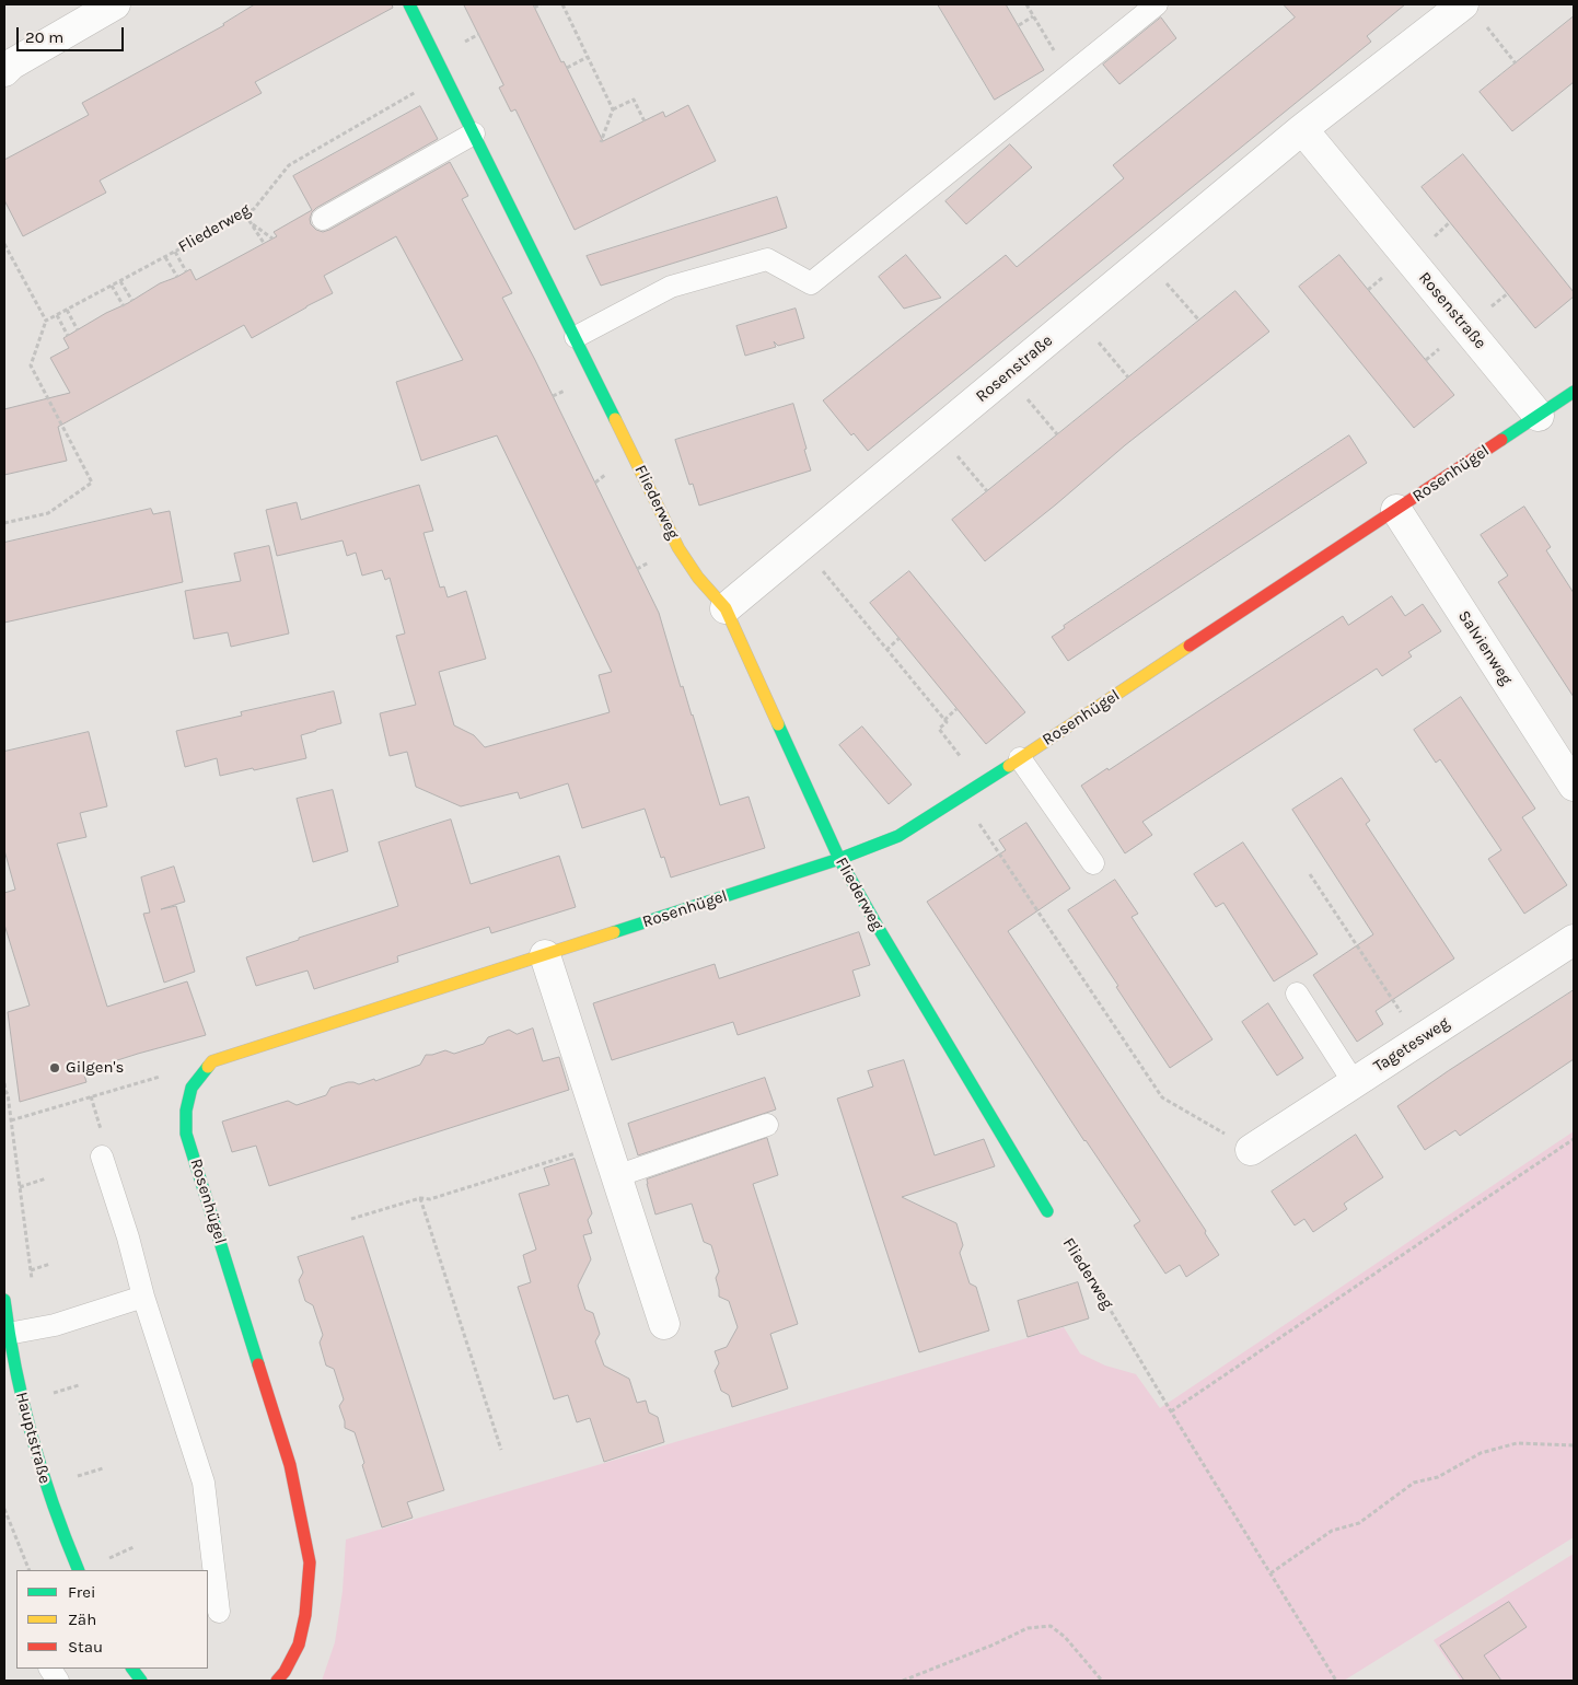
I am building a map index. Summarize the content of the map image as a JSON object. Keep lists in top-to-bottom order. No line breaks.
{"streets":{"street":["Fliederweg","Rosenstraße","Rosenhügel","Salvienweg","Tagetesweg","Hauptstraße"]},"crossings":[["Fliederweg","Rosenstraße"],["Fliederweg","Rosenhügel"],["Rosenstraße","Rosenhügel"],["Rosenhügel","Salvienweg"]],"places":["Gilgen's"],"legend":["Frei","Zäh","Stau"],"scale_bar":"20 m"}
